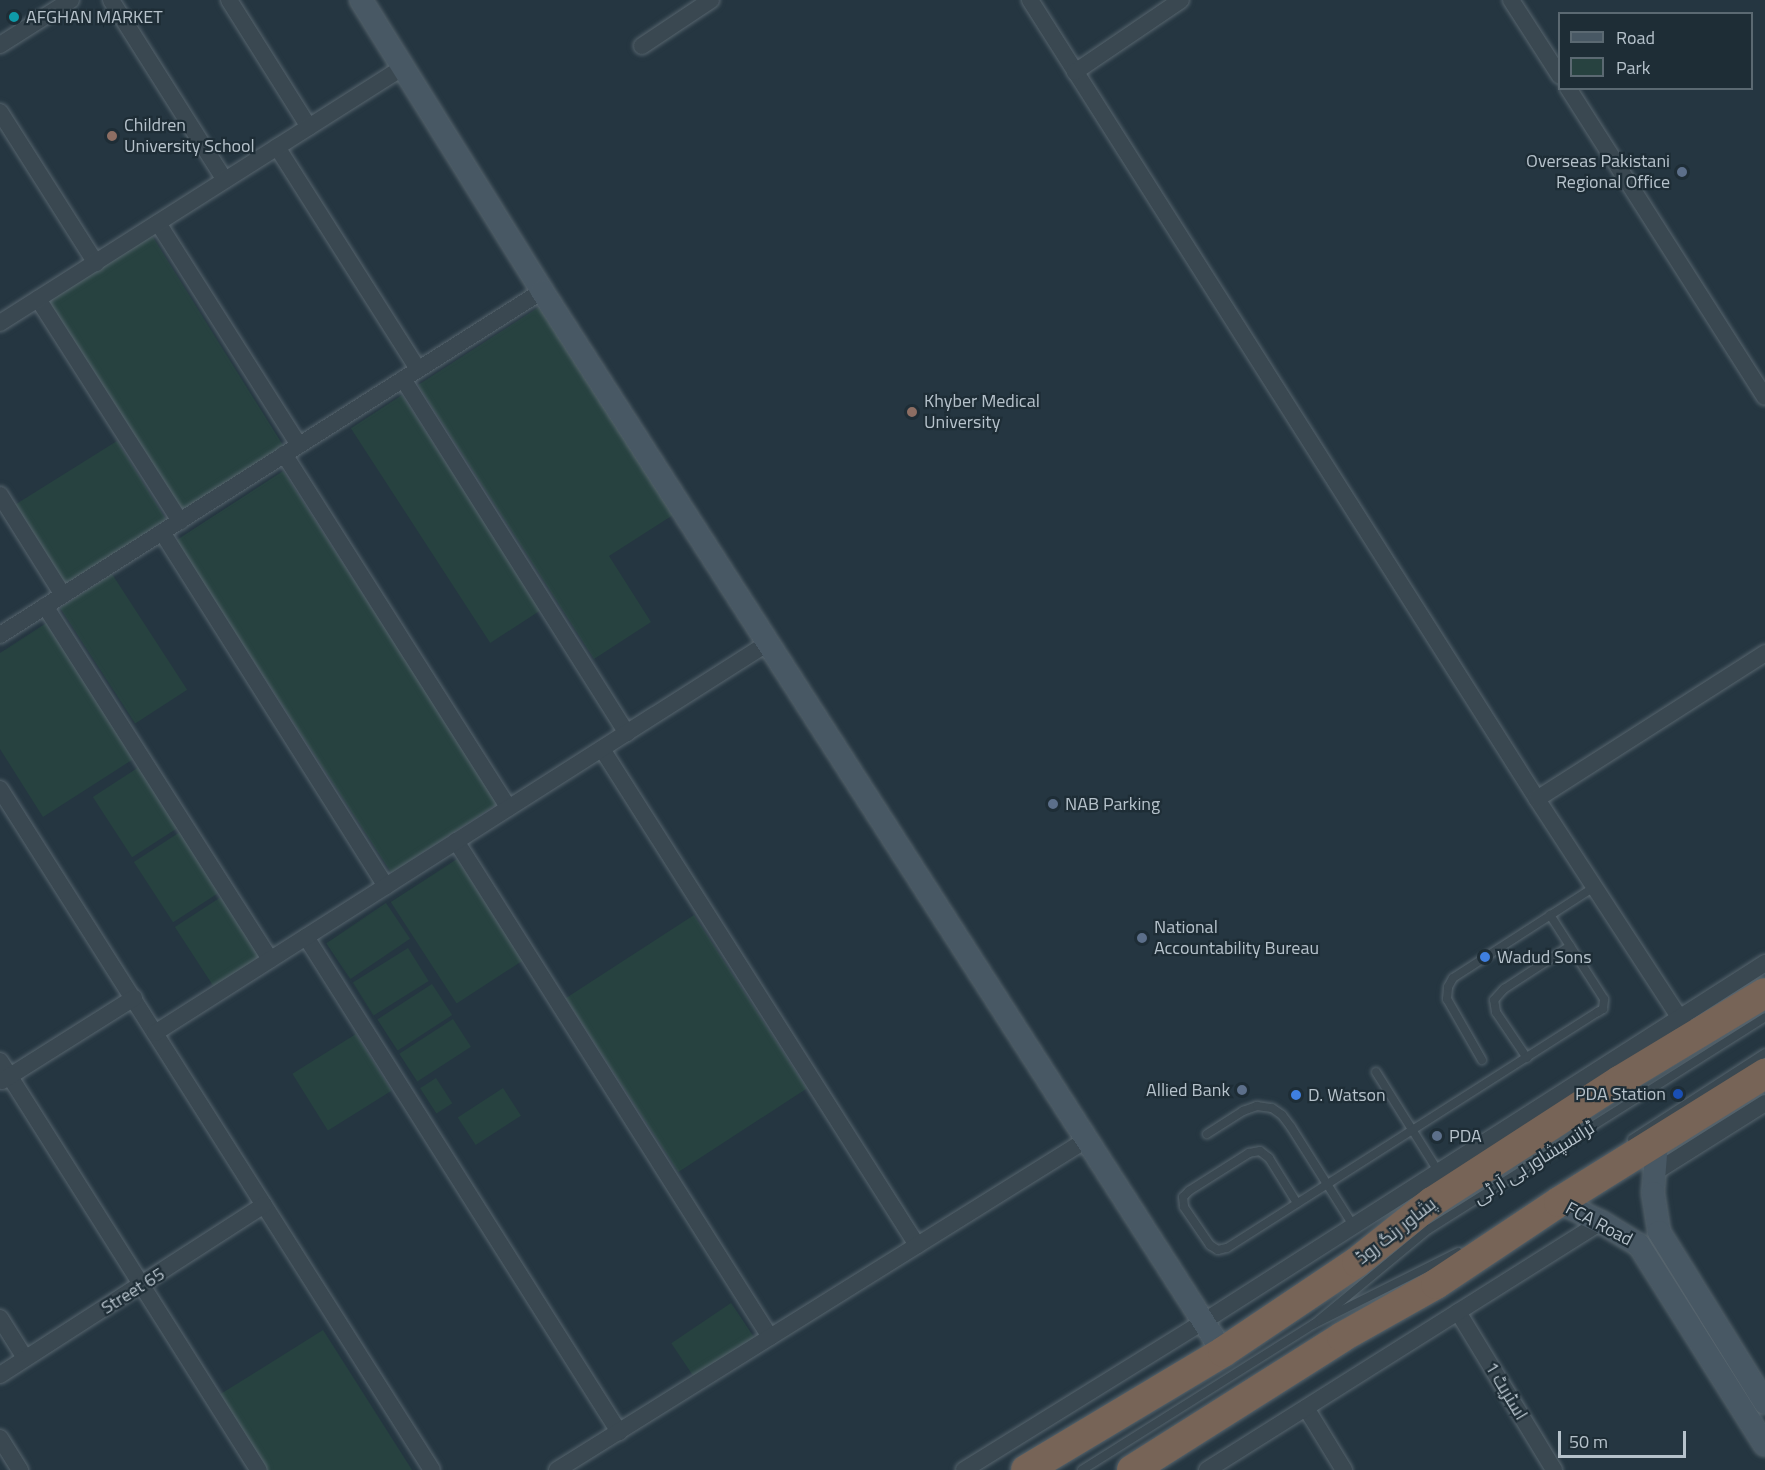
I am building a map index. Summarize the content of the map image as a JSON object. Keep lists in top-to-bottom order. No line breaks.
{"streets":{"highway":["پشاور رنگ روڈ"],"street":["FCA Road","Street 65","اسٹریٹ 1"],"lane":["ٹرانسپشاور بی آر ٹی"]},"places":["AFGHAN MARKET","Children University School","Overseas Pakistani Regional Office","Khyber Medical University","NAB Parking","National Accountability Bureau","Wadud Sons","Allied Bank","PDA Station","D. Watson","PDA"],"legend":["Road","Park"],"scale_bar":"50 m"}
